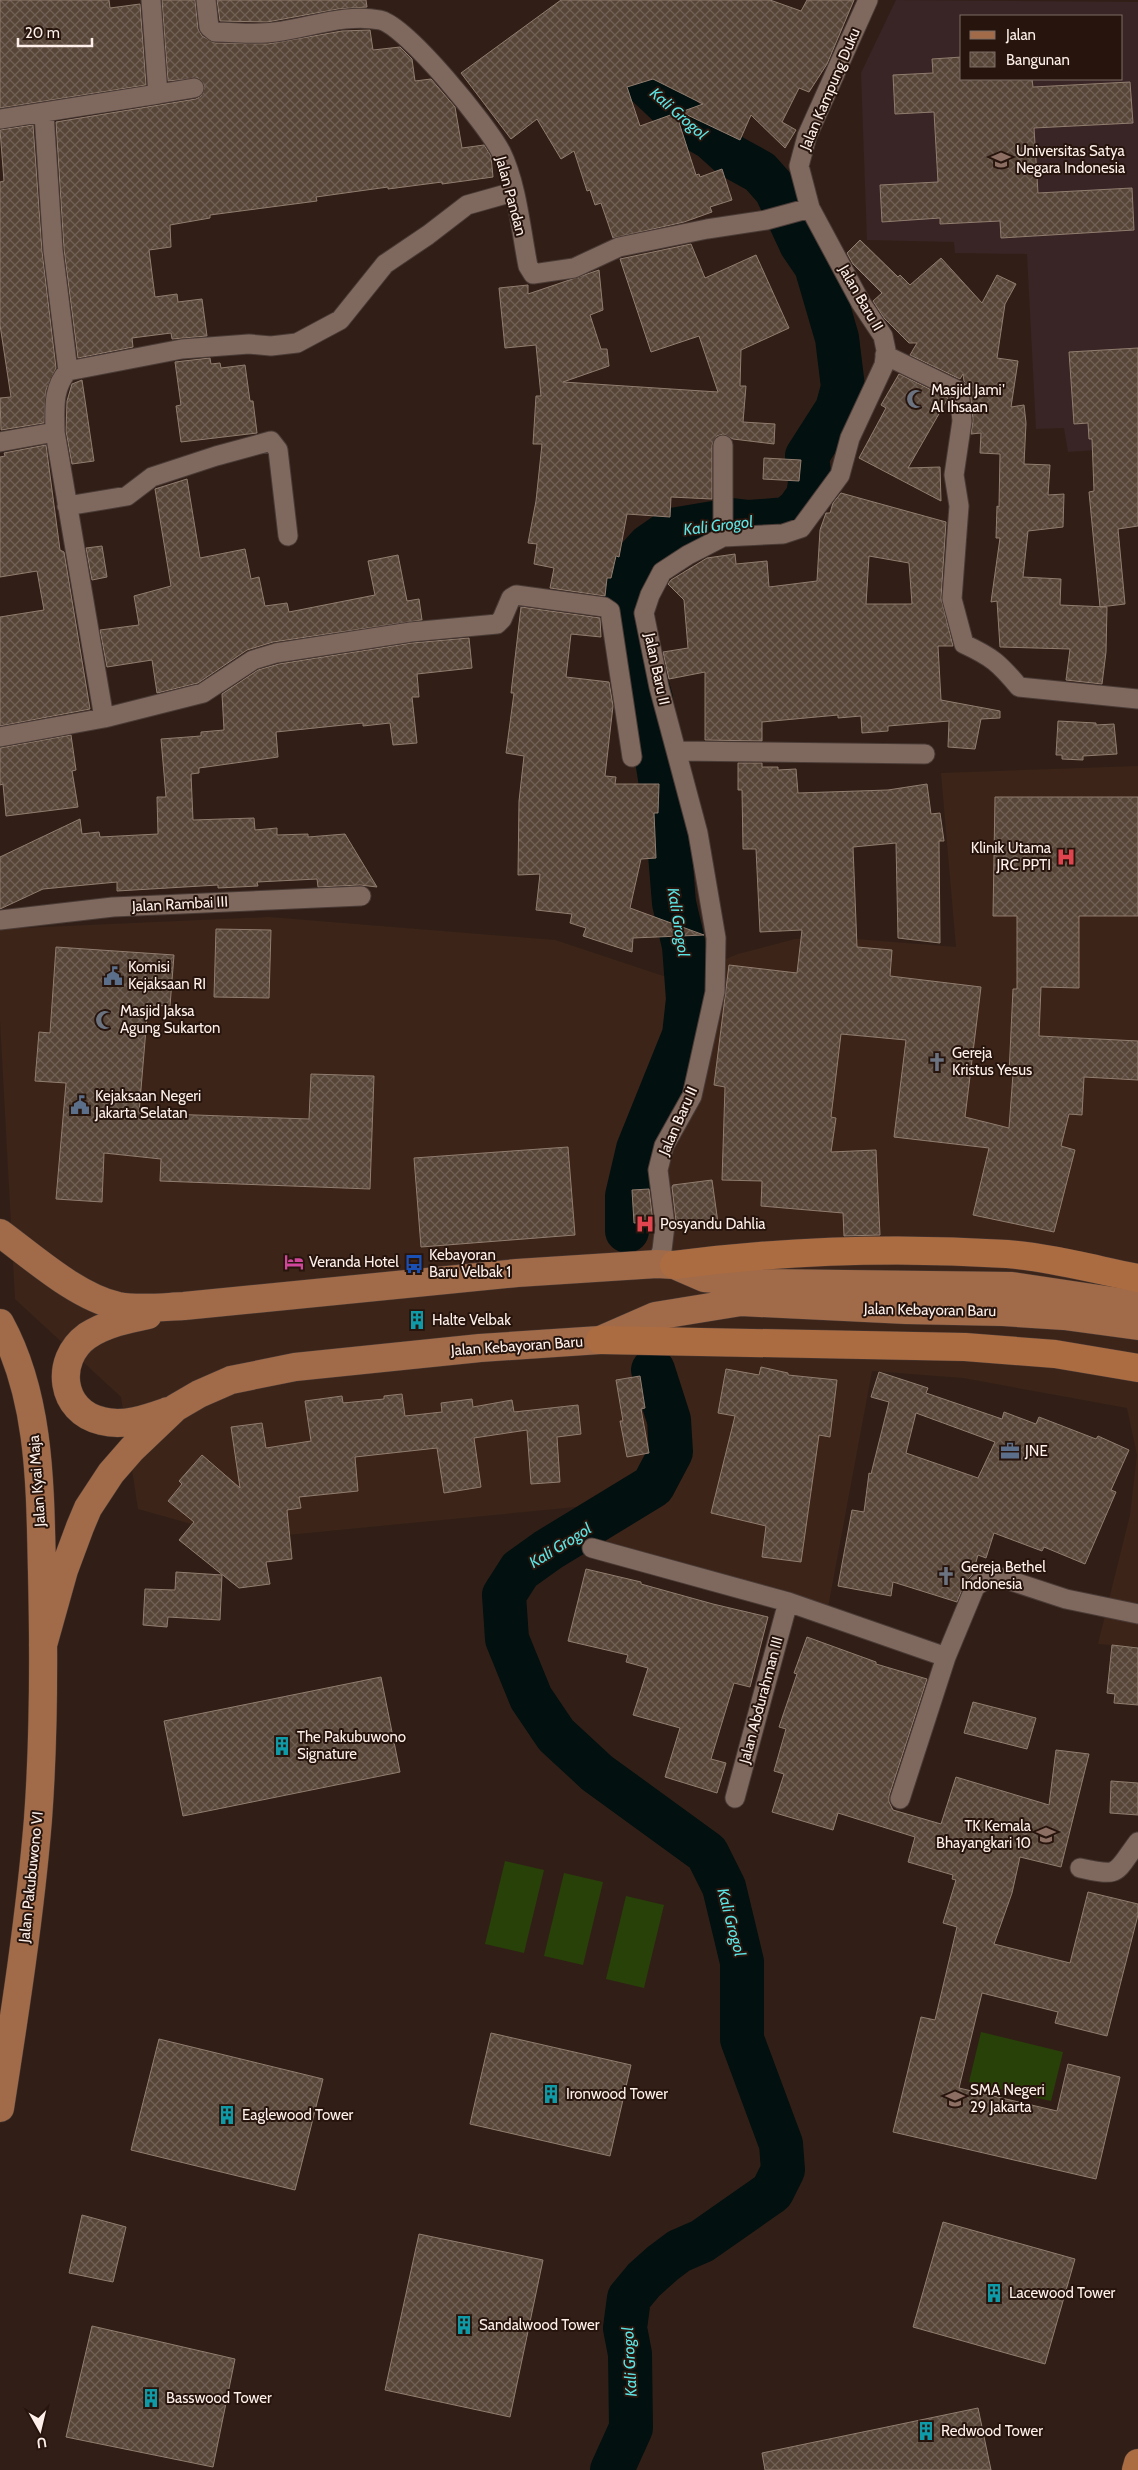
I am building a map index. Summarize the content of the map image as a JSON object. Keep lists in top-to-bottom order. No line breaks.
{"streets":{"main road":["Jalan Kebayoran Baru","Jalan Kyai Maja","Jalan Pakubuwono VI"],"street":["Jalan Kampung Duku","Jalan Pandan","Jalan Baru II","Jalan Rambai III","Jalan Abdurahman III"]},"crossings":[["Jalan Kampung Duku","Jalan Pandan"],["Jalan Kampung Duku","Jalan Baru II"],["Jalan Pandan","Jalan Baru II"],["Jalan Baru II","Jalan Kebayoran Baru"],["Jalan Kebayoran Baru","Jalan Kyai Maja"],["Jalan Kebayoran Baru","Jalan Pakubuwono VI"],["Jalan Kyai Maja","Jalan Pakubuwono VI"]],"water":["Kali Grogol"],"places":{"school or university":["Universitas Satya Negara Indonesia","TK Kemala Bhayangkari 10","SMA Negeri 29 Jakarta"],"mosque":["Masjid Jami' Al Ihsaan","Masjid Jaksa Agung Sukarton"],"hospital":["Klinik Utama JRC PPTI","Posyandu Dahlia"],"public building":["Komisi Kejaksaan RI","Kejaksaan Negeri Jakarta Selatan"],"church":["Gereja Kristus Yesus","Gereja Bethel Indonesia"],"hotel":["Veranda Hotel"],"bus stop":["Kebayoran Baru Velbak 1"],"building":["Halte Velbak","The Pakubuwono Signature","Ironwood Tower","Eaglewood Tower","Lacewood Tower","Sandalwood Tower","Basswood Tower","Redwood Tower"],"office":["JNE"]},"legend":["Jalan","Bangunan"],"scale_bar":"20 m","north":"bottom"}
